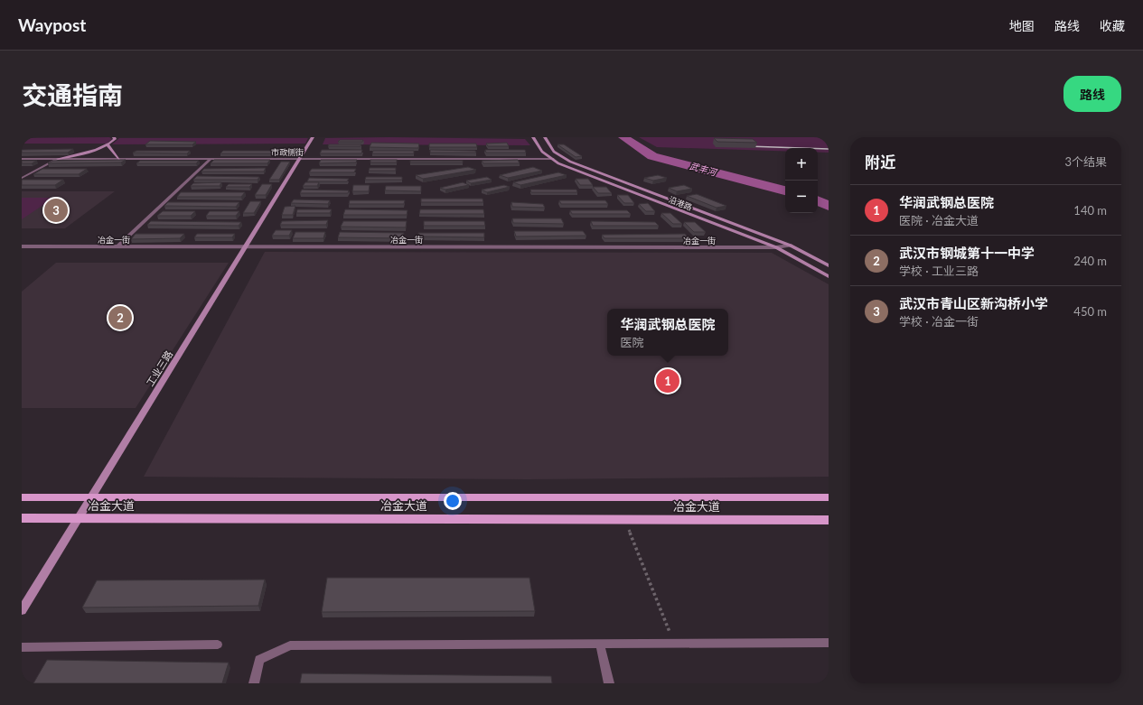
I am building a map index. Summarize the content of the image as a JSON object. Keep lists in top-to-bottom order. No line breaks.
{"streets":{"main road":["沿港路","工业三路","冶金大道"],"street":["市政侧街","冶金一街"]},"crossings":[["市政侧街","沿港路"],["市政侧街","工业三路"],["沿港路","冶金一街"],["冶金一街","工业三路"],["工业三路","冶金大道"]],"water":["武丰河"],"page":{"header":"Waypost","nav":["地图","路线","收藏"],"title":"交通指南","buttons":"路线","heading":["附近","3个结果"],"map_buttons":["+","−"],"list":[{"mark":"1","name":"华润武钢总医院","note":"医院 · 冶金大道","value":"140 m"},{"mark":"2","name":"武汉市钢城第十一中学","note":"学校 · 工业三路","value":"240 m"},{"mark":"3","name":"武汉市青山区新沟桥小学","note":"学校 · 冶金一街","value":"450 m"}],"pins":["3","2","1"],"popup":["华润武钢总医院","医院"]}}
